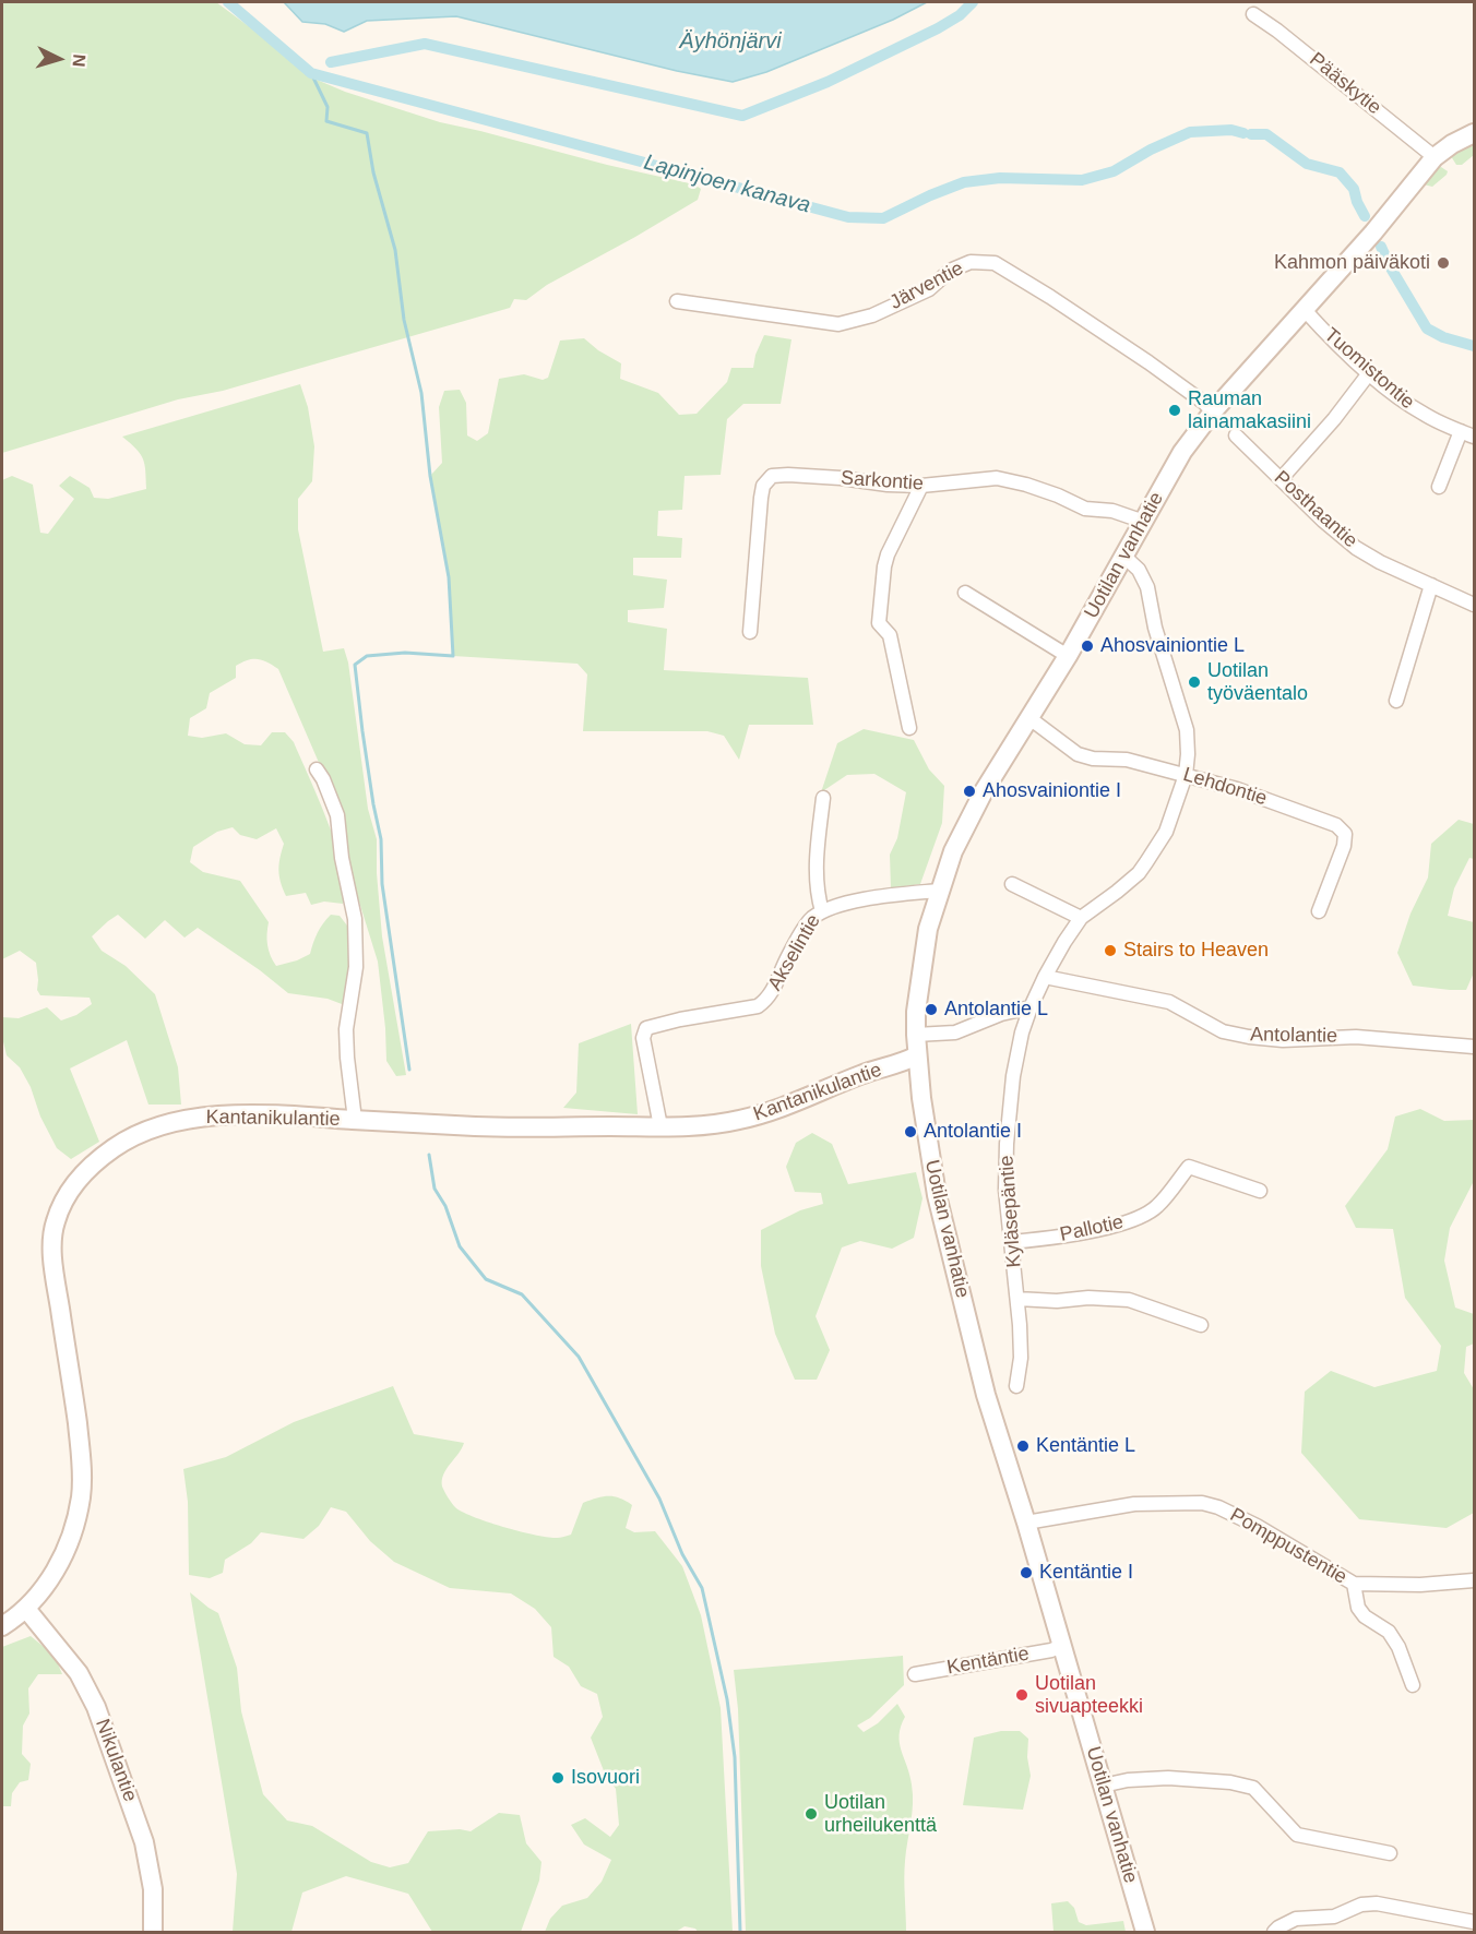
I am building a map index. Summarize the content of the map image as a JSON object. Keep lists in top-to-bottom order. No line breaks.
{"streets":{"main road":["Uotilan vanhatie","Kantanikulantie","Nikulantie"],"street":["Pääskytie","Järventie","Tuomistontie","Sarkontie","Posthaantie","Lehdontie","Akselintie","Antolantie","Kyläsepäntie","Pallotie","Pomppustentie","Kentäntie"]},"crossings":[["Pääskytie","Uotilan vanhatie"],["Järventie","Uotilan vanhatie"],["Tuomistontie","Uotilan vanhatie"],["Sarkontie","Uotilan vanhatie"],["Uotilan vanhatie","Lehdontie"],["Uotilan vanhatie","Kantanikulantie"],["Uotilan vanhatie","Kyläsepäntie"],["Uotilan vanhatie","Pomppustentie"],["Uotilan vanhatie","Kentäntie"],["Lehdontie","Kyläsepäntie"],["Akselintie","Kantanikulantie"],["Antolantie","Kyläsepäntie"],["Kantanikulantie","Nikulantie"],["Kyläsepäntie","Pallotie"]],"water":["Äyhönjärvi","Lapinjoen kanava"],"places":["Kahmon päiväkoti","Rauman lainamakasiini","Ahosvainiontie L","Uotilan työväentalo","Ahosvainiontie I","Stairs to Heaven","Antolantie L","Antolantie I","Kentäntie L","Kentäntie I","Uotilan sivuapteekki","Isovuori","Uotilan urheilukenttä"],"north":"right"}
